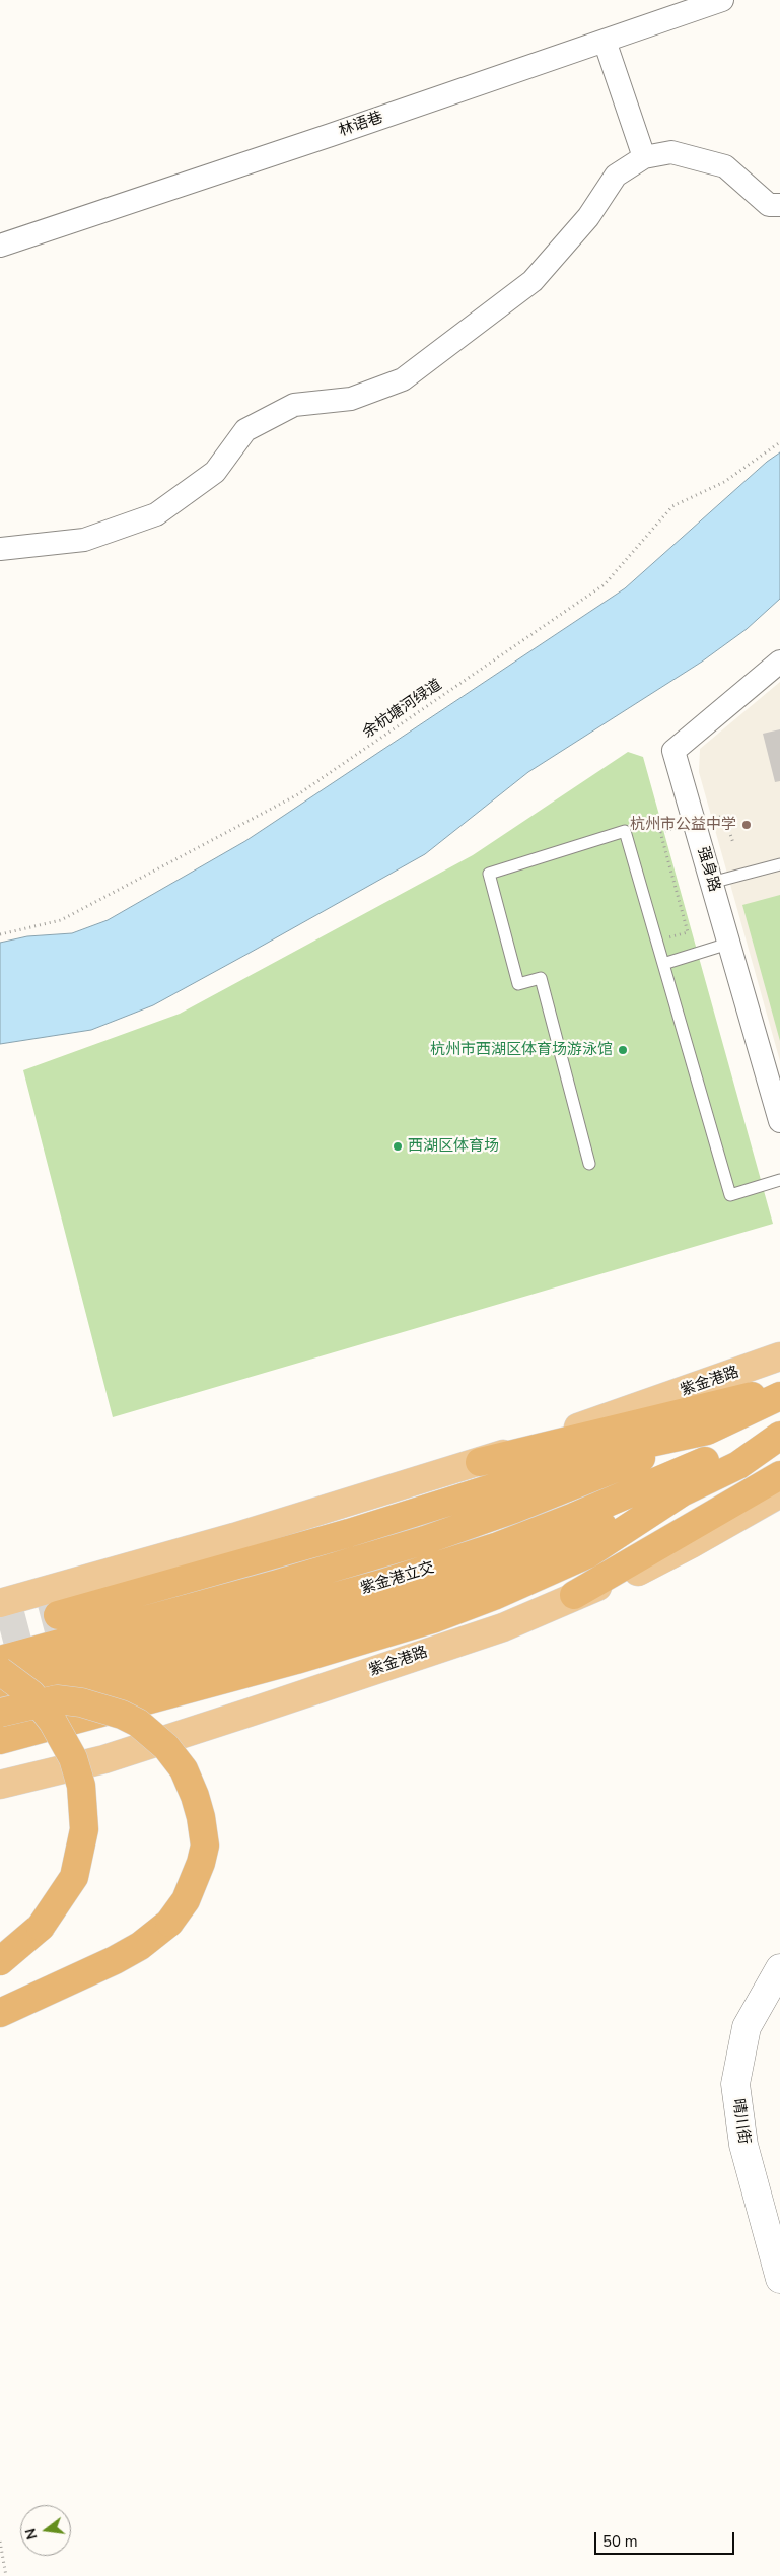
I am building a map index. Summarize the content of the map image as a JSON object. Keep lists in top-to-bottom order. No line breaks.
{"streets":{"highway":["紫金港立交"],"main road":["紫金港路"],"street":["林语巷","强身路","晴川街"],"path":["余杭塘河绿道"]},"places":["杭州市公益中学","杭州市西湖区体育场游泳馆","西湖区体育场"],"scale_bar":"50 m","north":"left"}
